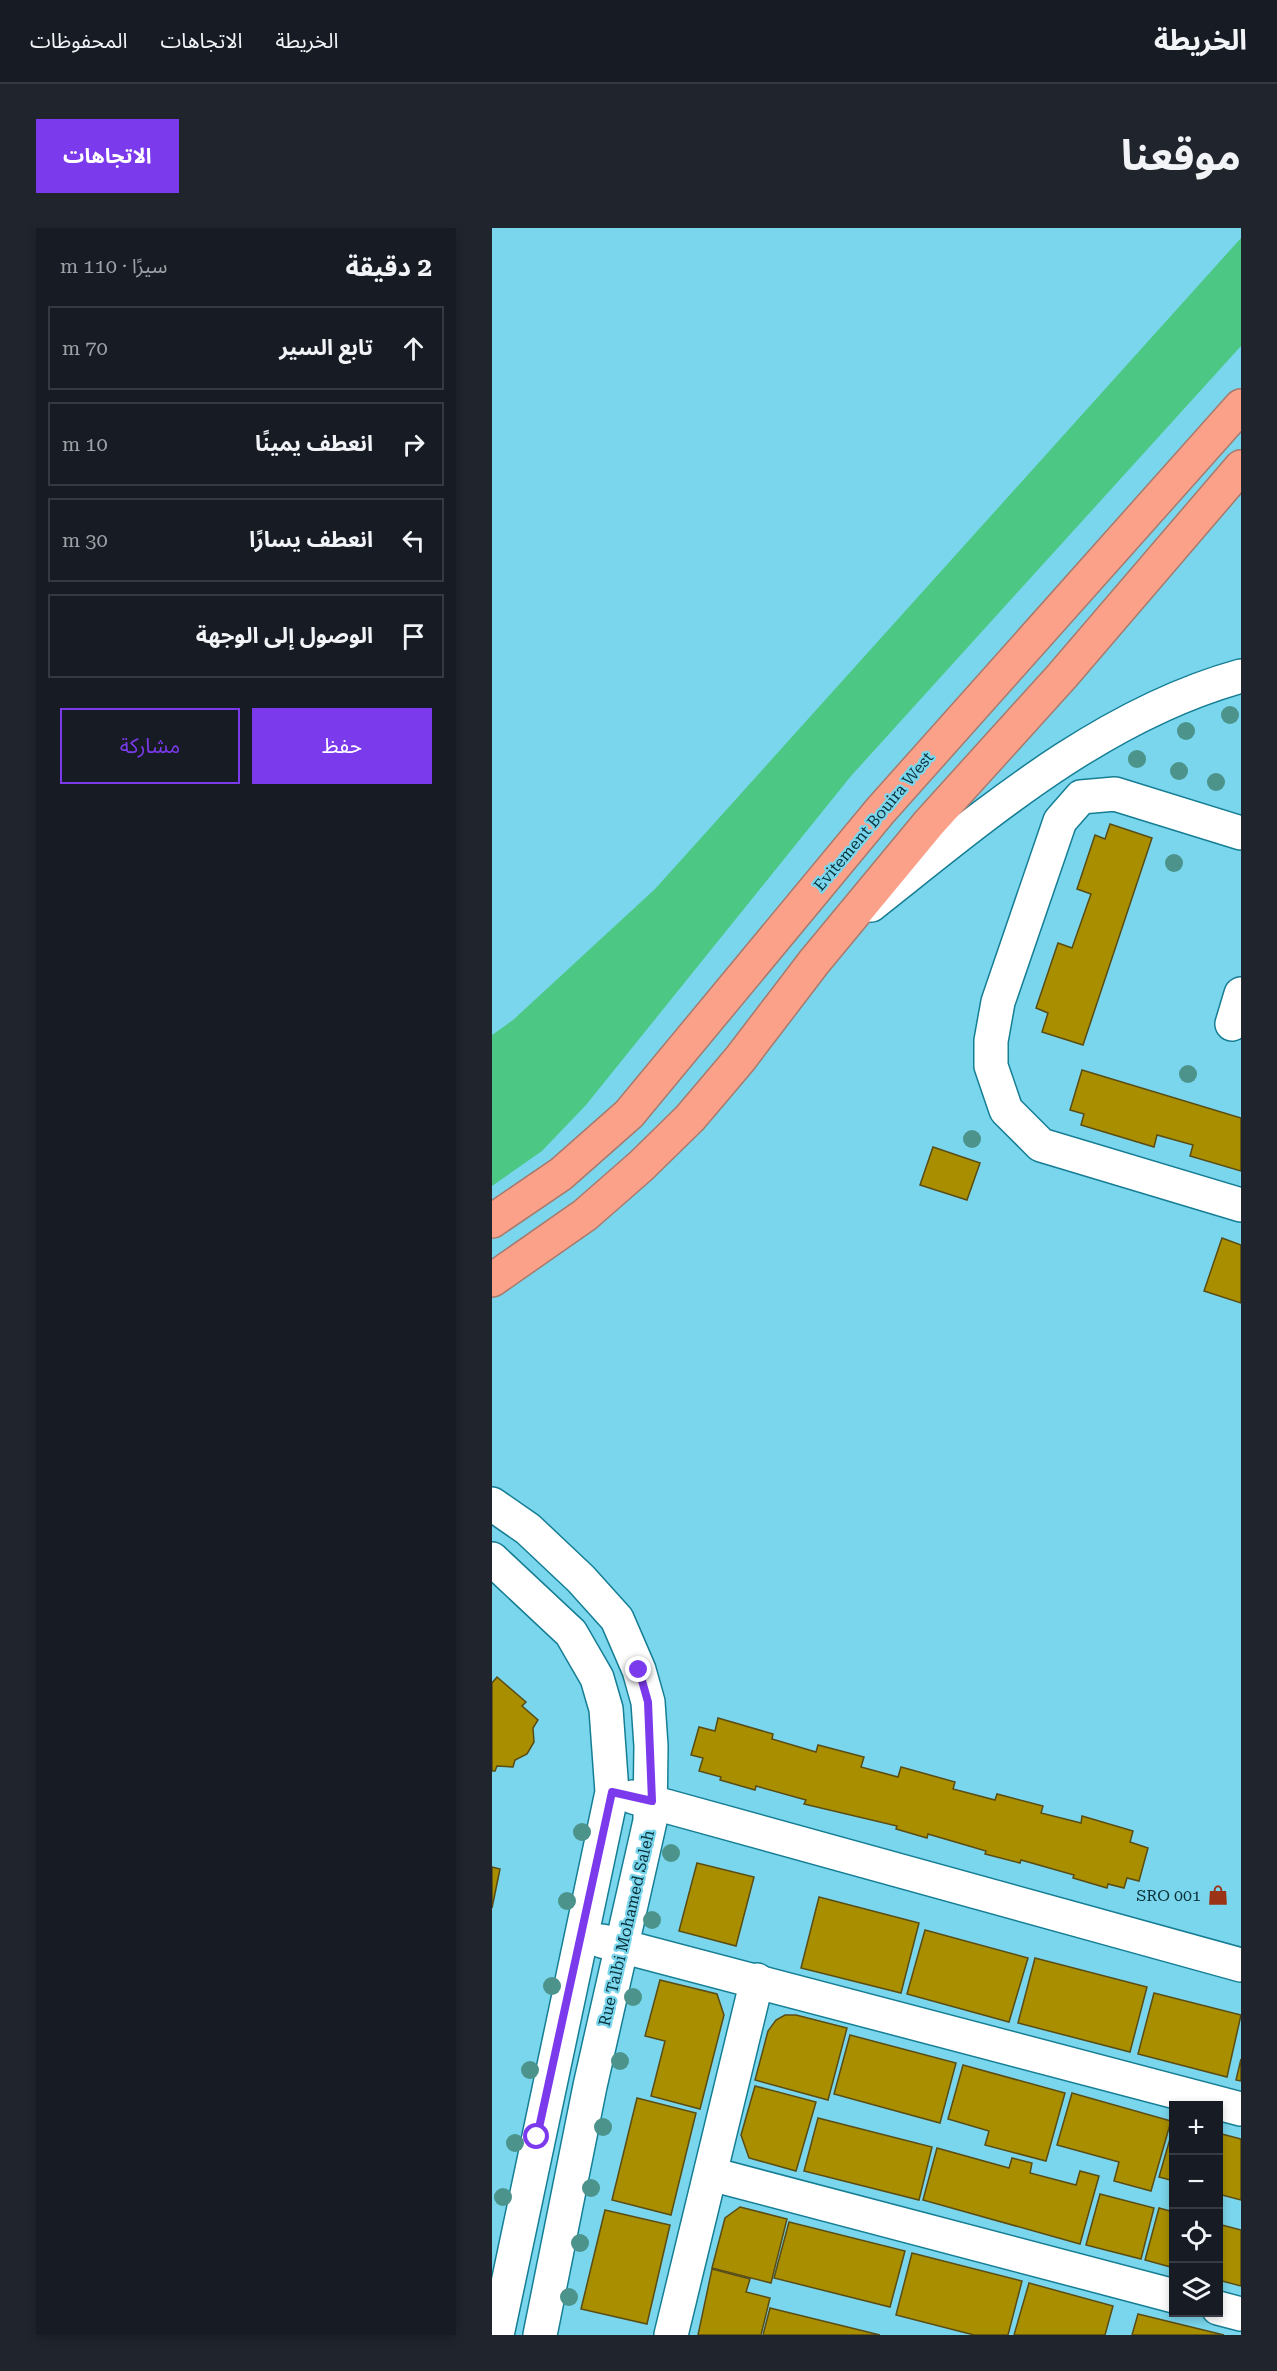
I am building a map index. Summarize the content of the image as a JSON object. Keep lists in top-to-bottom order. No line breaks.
{"streets":{"highway":["Evitement Bouira West"],"street":["Rue Talbi Mohamed Saleh"]},"places":{"shop":["SRO 001"]},"page":{"header":"الخريطة","nav":["الخريطة","الاتجاهات","المحفوظات"],"title":"موقعنا","buttons":["الاتجاهات",["حفظ","مشاركة"]],"heading":["2 دقيقة","سيرًا · 110 m"],"list":[["تابع السير","70 m"],["انعطف يمينًا","10 m"],["انعطف يسارًا","30 m"],"الوصول إلى الوجهة"],"map_buttons":["+","−"]}}
